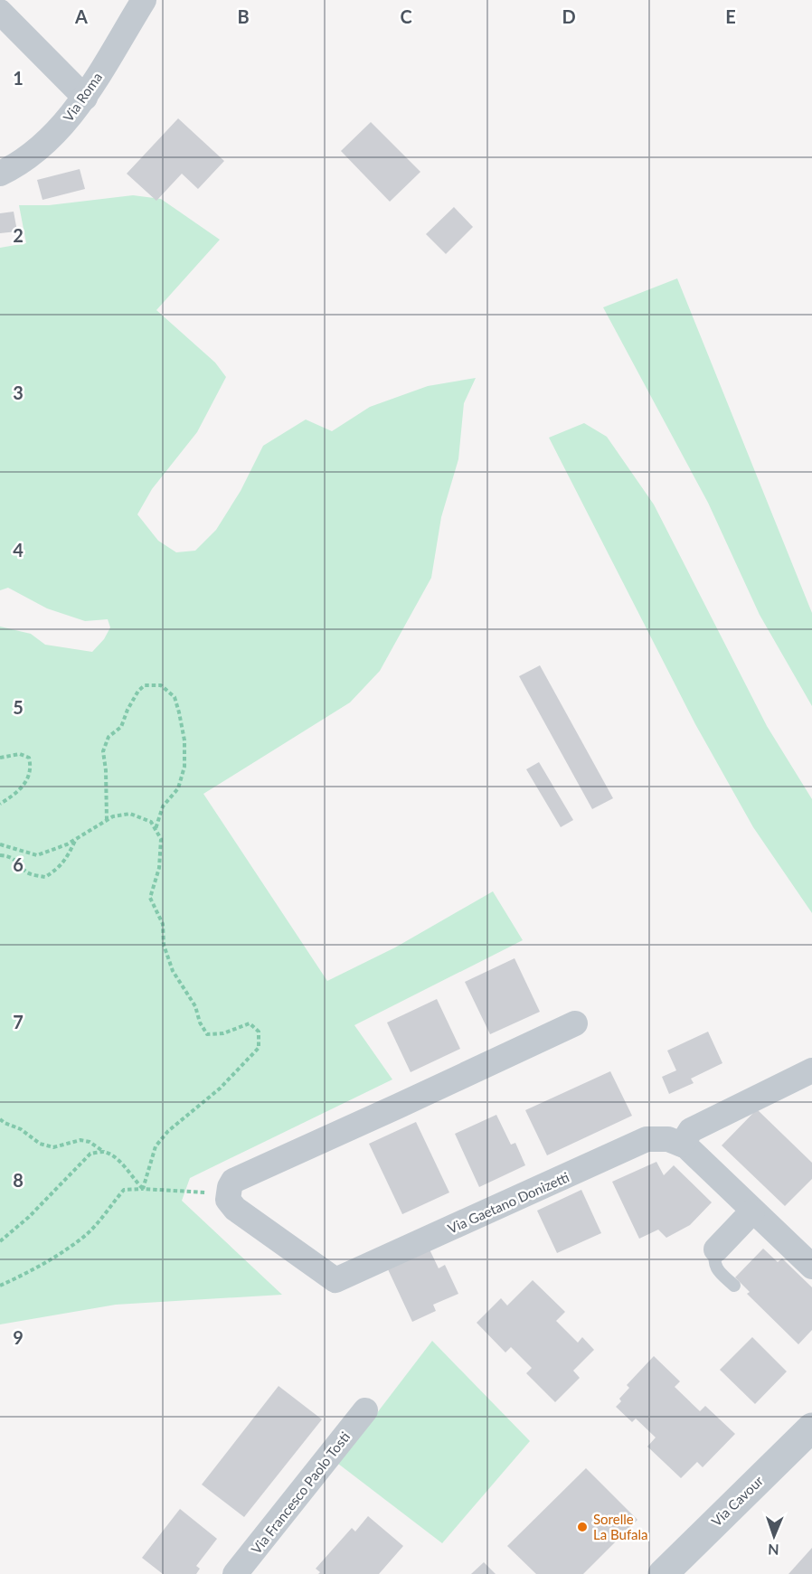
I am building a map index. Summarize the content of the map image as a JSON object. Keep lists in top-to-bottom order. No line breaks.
{"streets":{"street":["Via Roma","Via Gaetano Donizetti","Via Francesco Paolo Tosti","Via Cavour"]},"places":["Sorelle La Bufala"],"north":"bottom","grid":{"columns":["A","B","C","D","E"],"rows":["1","2","3","4","5","6","7","8","9"]}}
